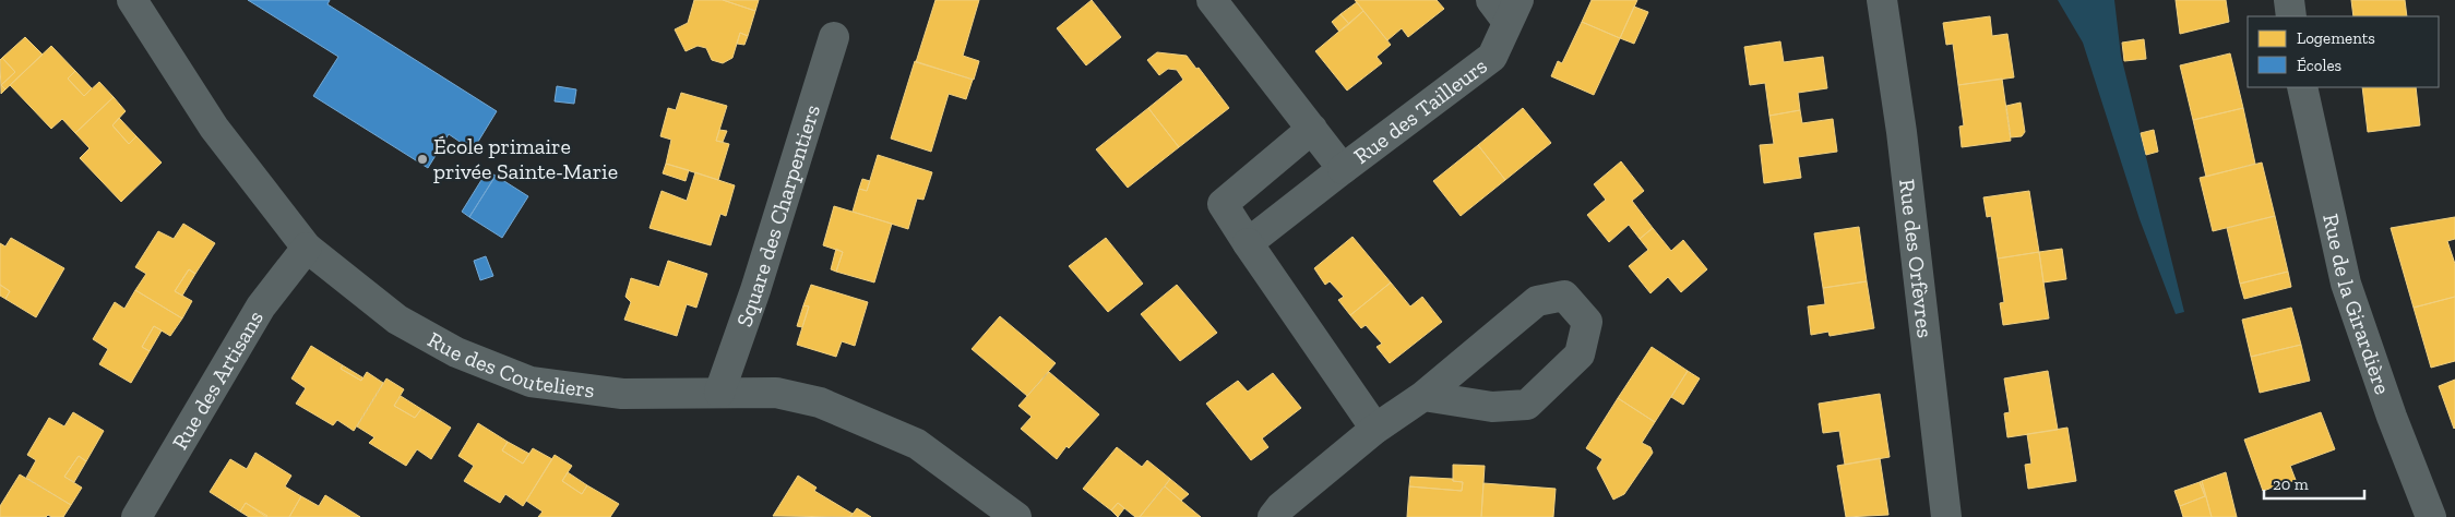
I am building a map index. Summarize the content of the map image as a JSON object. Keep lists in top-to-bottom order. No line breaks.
{"streets":{"street":["Rue des Tailleurs","Square des Charpentiers","Rue des Orfèvres","Rue de la Girardière","Rue des Couteliers","Rue des Artisans"]},"crossings":[["Square des Charpentiers","Rue des Couteliers"],["Rue des Couteliers","Rue des Artisans"]],"places":["École primaire privée Sainte-Marie"],"legend":["Logements","Écoles"],"scale_bar":"20 m"}
